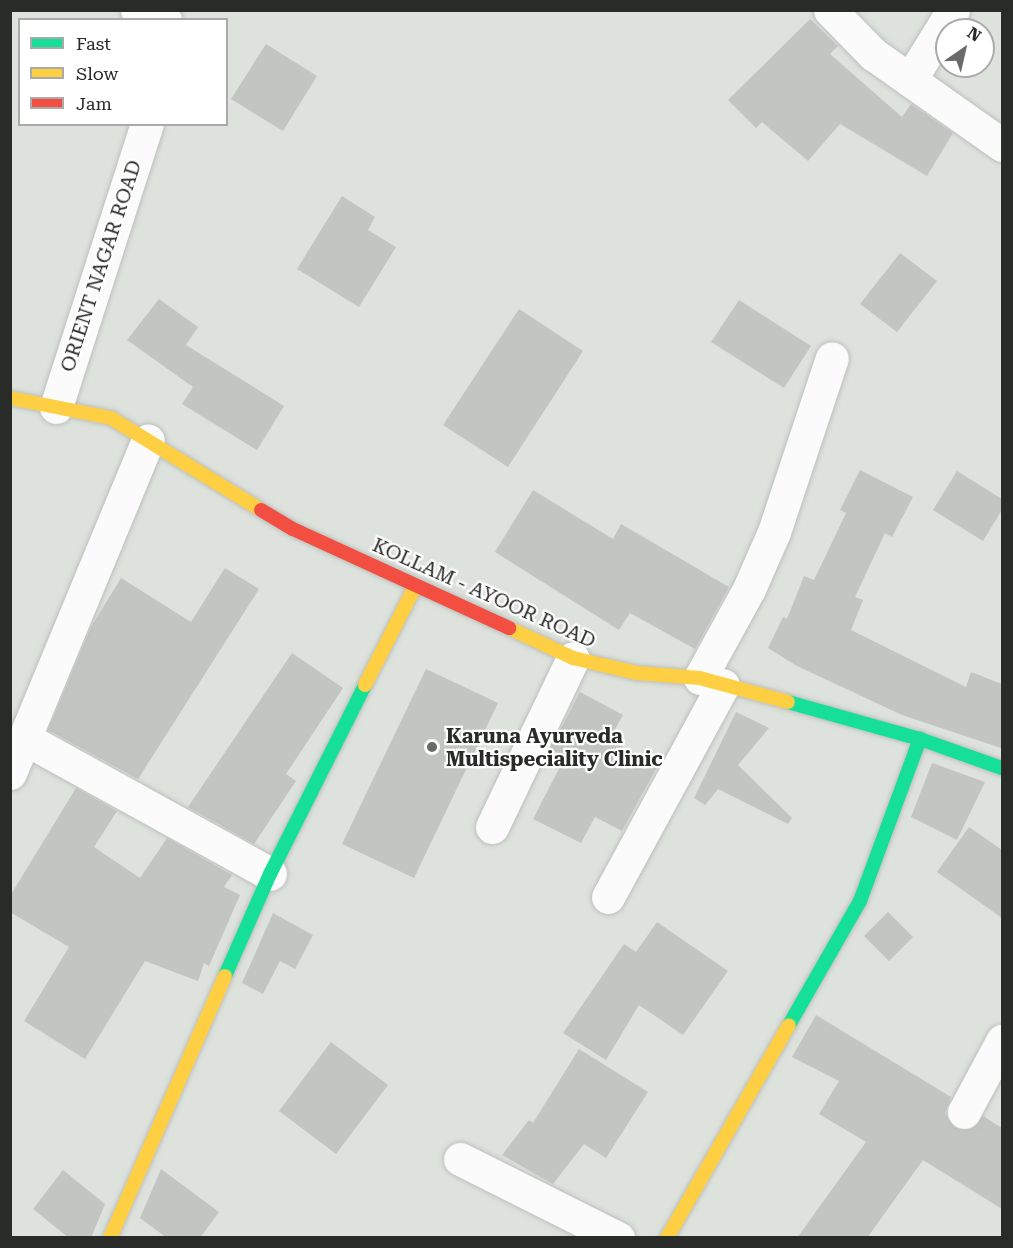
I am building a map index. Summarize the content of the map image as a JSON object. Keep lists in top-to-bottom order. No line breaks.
{"streets":{"street":["ORIENT NAGAR ROAD","KOLLAM - AYOOR ROAD"]},"crossings":[["ORIENT NAGAR ROAD","KOLLAM - AYOOR ROAD"]],"places":["Karuna Ayurveda Multispeciality Clinic"],"legend":["Fast","Slow","Jam"],"north":"top right"}
